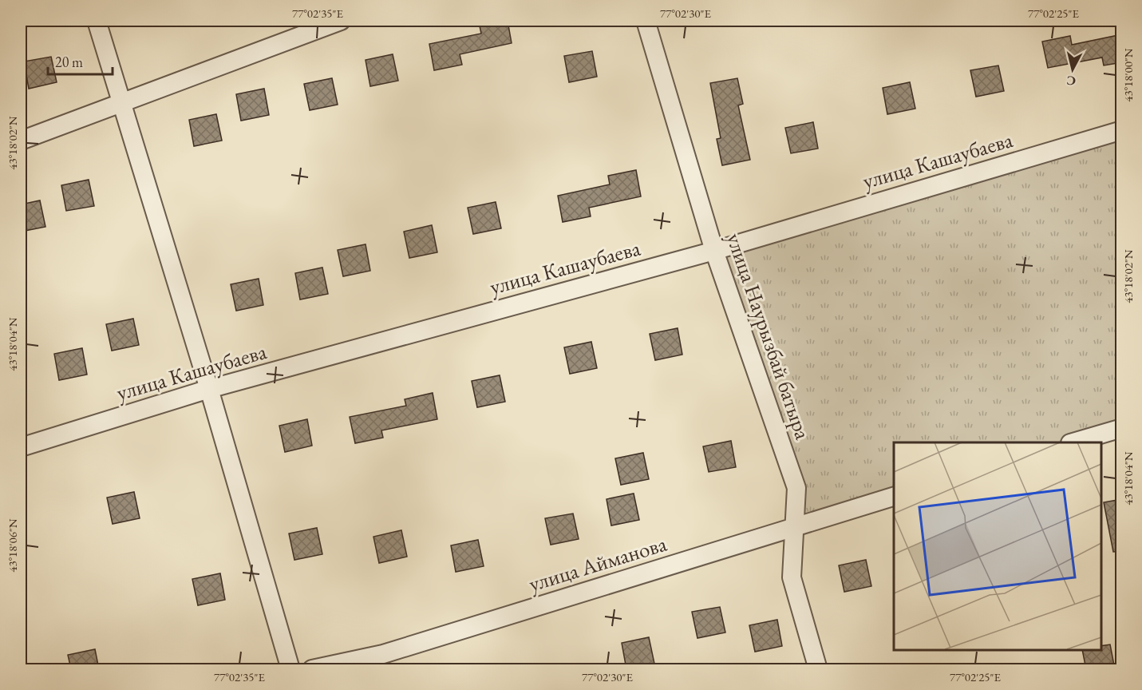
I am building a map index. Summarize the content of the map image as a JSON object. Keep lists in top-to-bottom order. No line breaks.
{"streets":{"street":["улица Кашаубаева","улица Наурызбай батыра","улица Айманова"]},"crossings":[["улица Кашаубаева","улица Наурызбай батыра"],["улица Наурызбай батыра","улица Айманова"]],"scale_bar":"20 m","north":"bottom","coordinates":["77°02'35\"E","77°02'30\"E","77°02'25\"E","43°18'00\"N","43°18'02\"N","43°18'04\"N","43°18'06\"N"]}
